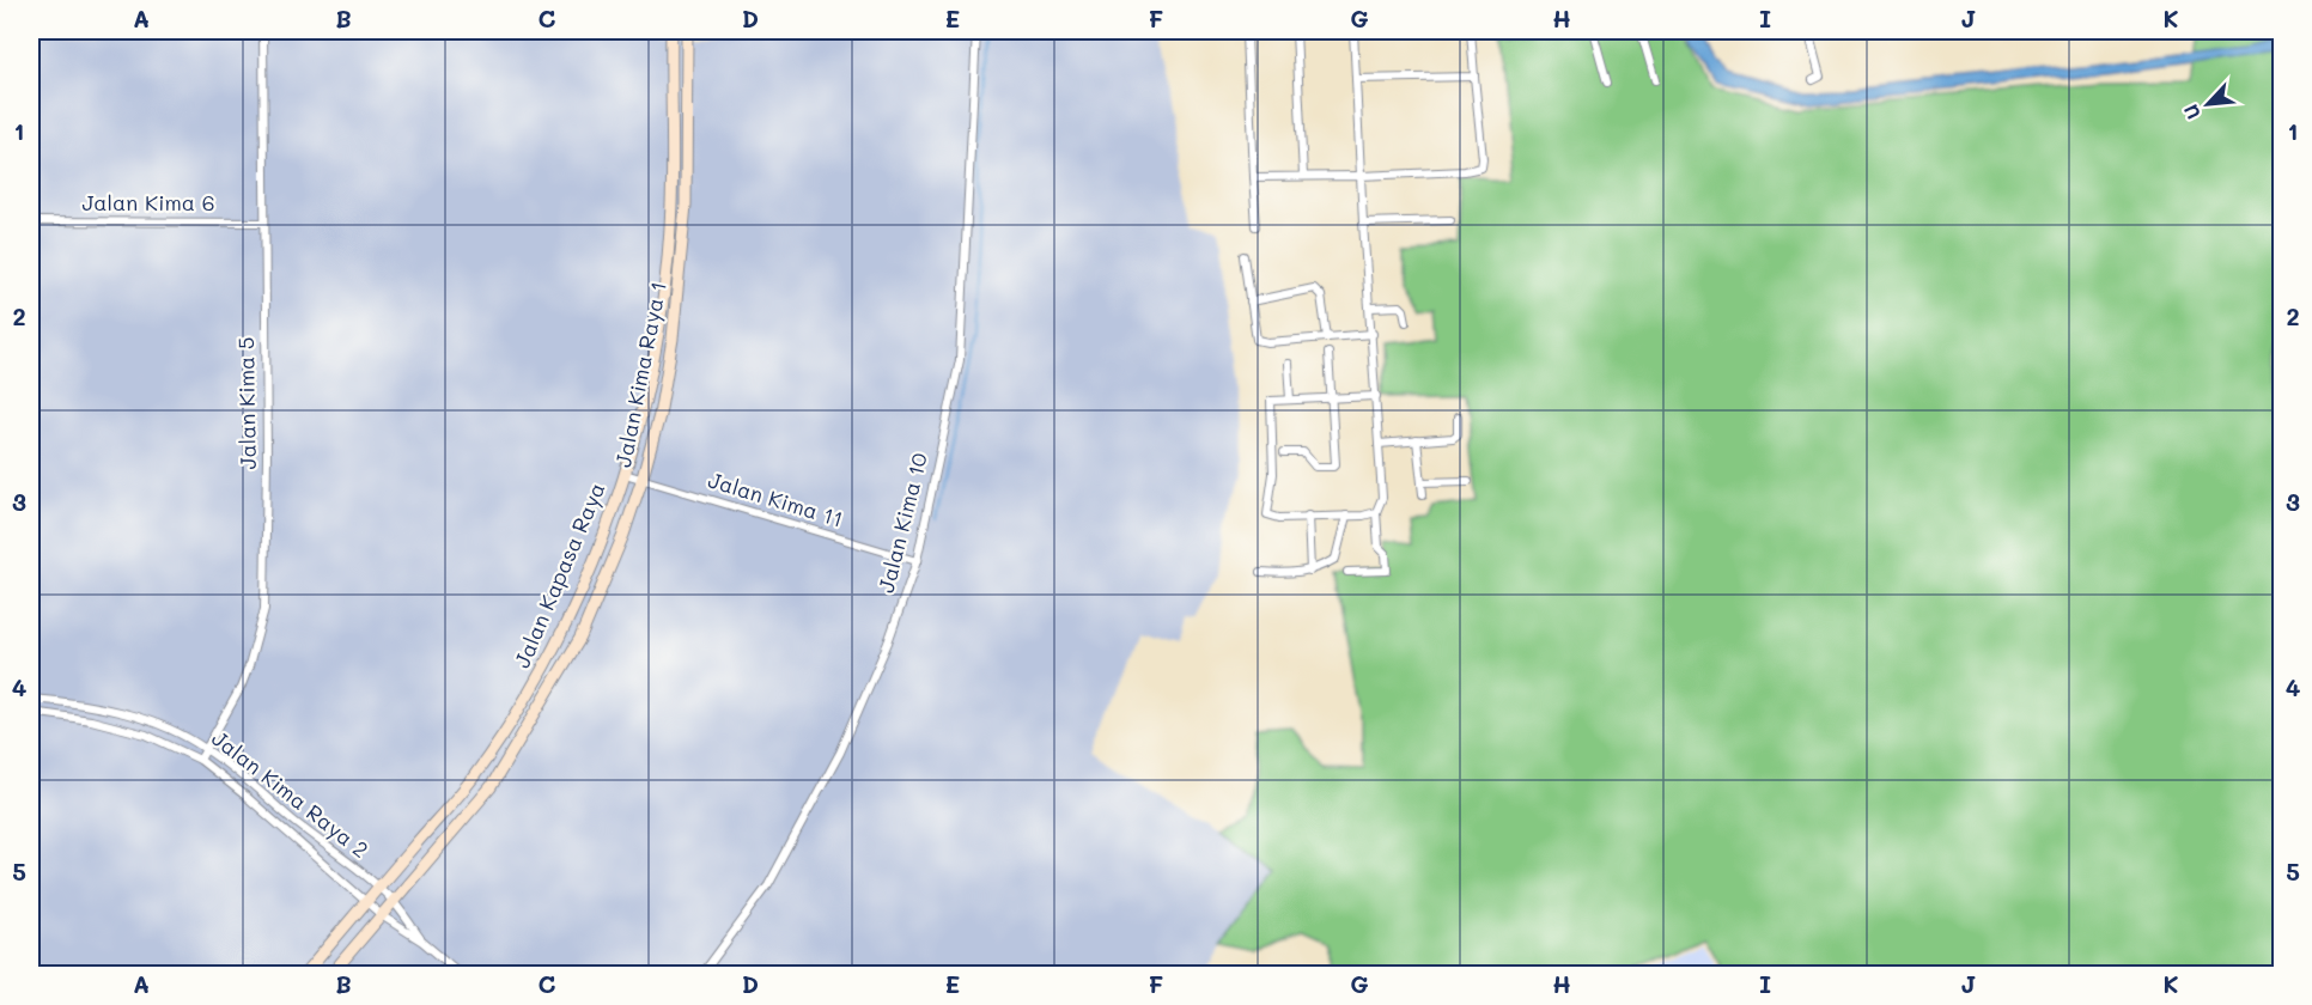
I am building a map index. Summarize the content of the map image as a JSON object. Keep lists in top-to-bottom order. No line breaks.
{"streets":{"main road":["Jalan Kima Raya 1","Jalan Kapasa Raya"],"street":["Jalan Kima 6","Jalan Kima 5","Jalan Kima 11","Jalan Kima 10","Jalan Kima Raya 2"]},"crossings":[["Jalan Kima 6","Jalan Kima 5"],["Jalan Kima Raya 1","Jalan Kima 11"],["Jalan Kima Raya 1","Jalan Kima Raya 2"],["Jalan Kima 5","Jalan Kima Raya 2"],["Jalan Kima 11","Jalan Kima 10"],["Jalan Kima 11","Jalan Kapasa Raya"],["Jalan Kapasa Raya","Jalan Kima Raya 2"]],"north":"bottom left","grid":{"columns":["A","B","C","D","E","F","G","H","I","J","K"],"rows":["1","2","3","4","5"]}}
